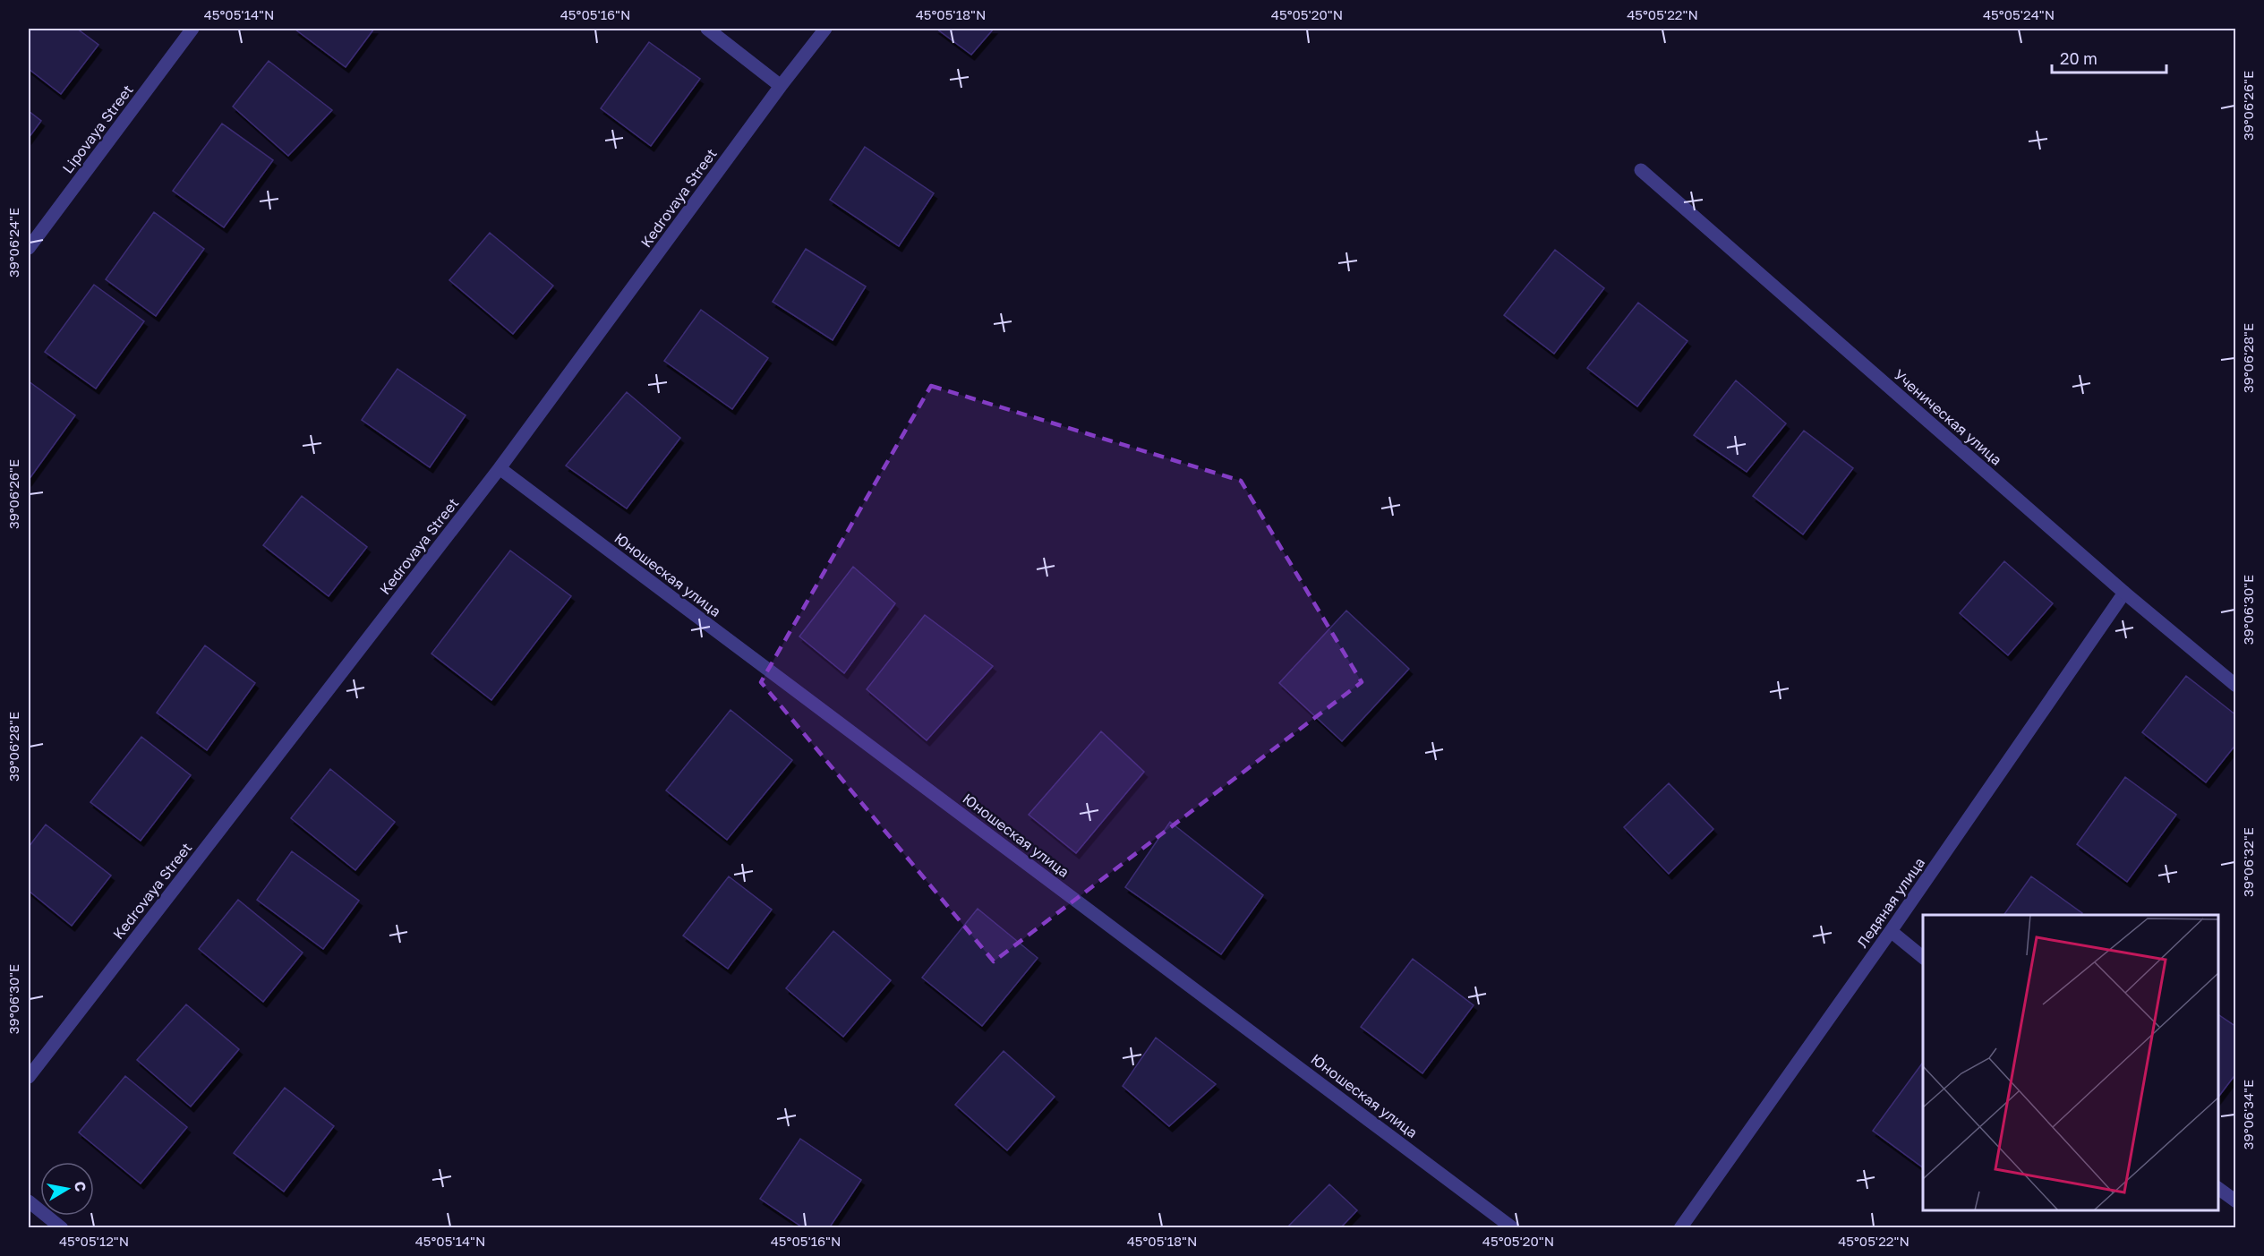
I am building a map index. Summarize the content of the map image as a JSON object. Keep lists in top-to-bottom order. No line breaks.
{"streets":{"street":["Lipovaya Street","Kedrovaya Street","Ученическая улица","Юношеская улица","Ледяная улица"]},"crossings":[["Kedrovaya Street","Юношеская улица"],["Ученическая улица","Ледяная улица"]],"scale_bar":"20 m","north":"right","coordinates":["45°05'14\"N","45°05'16\"N","45°05'18\"N","45°05'20\"N","45°05'22\"N","45°05'24\"N","39°06'26\"E","39°06'24\"E","39°06'28\"E","39°06'30\"E","39°06'32\"E","39°06'34\"E","45°05'12\"N"]}
